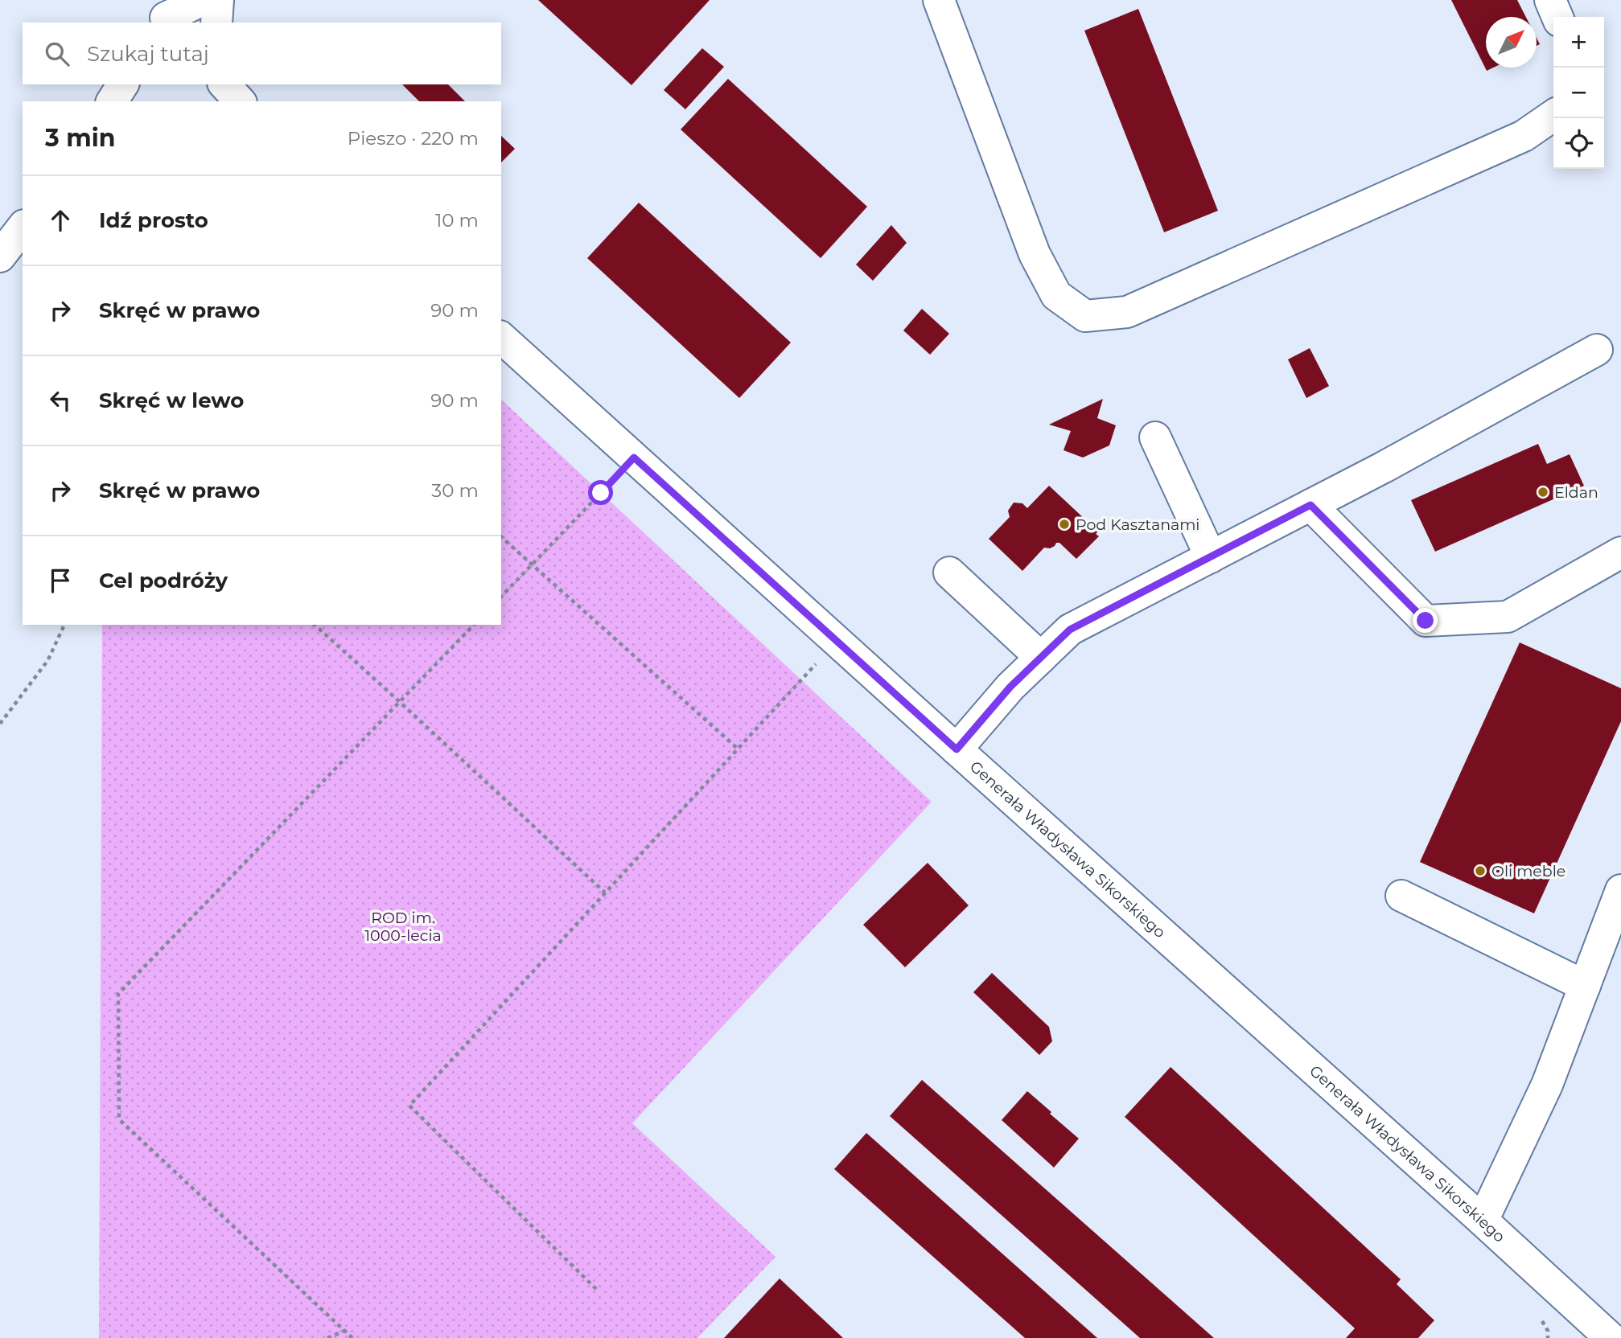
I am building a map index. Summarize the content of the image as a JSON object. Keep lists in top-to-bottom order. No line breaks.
{"streets":{"street":["Generała Władysława Sikorskiego"]},"parks":["ROD im. 1000-lecia"],"places":["Eldan","Pod Kasztanami","Oli meble"],"north":"top right","page":{"map_buttons":["+","−"],"search":"Szukaj tutaj","heading":["3 min","Pieszo · 220 m"],"list":[["Idź prosto","10 m"],["Skręć w prawo","90 m"],["Skręć w lewo","90 m"],["Skręć w prawo","30 m"],"Cel podróży"]}}
